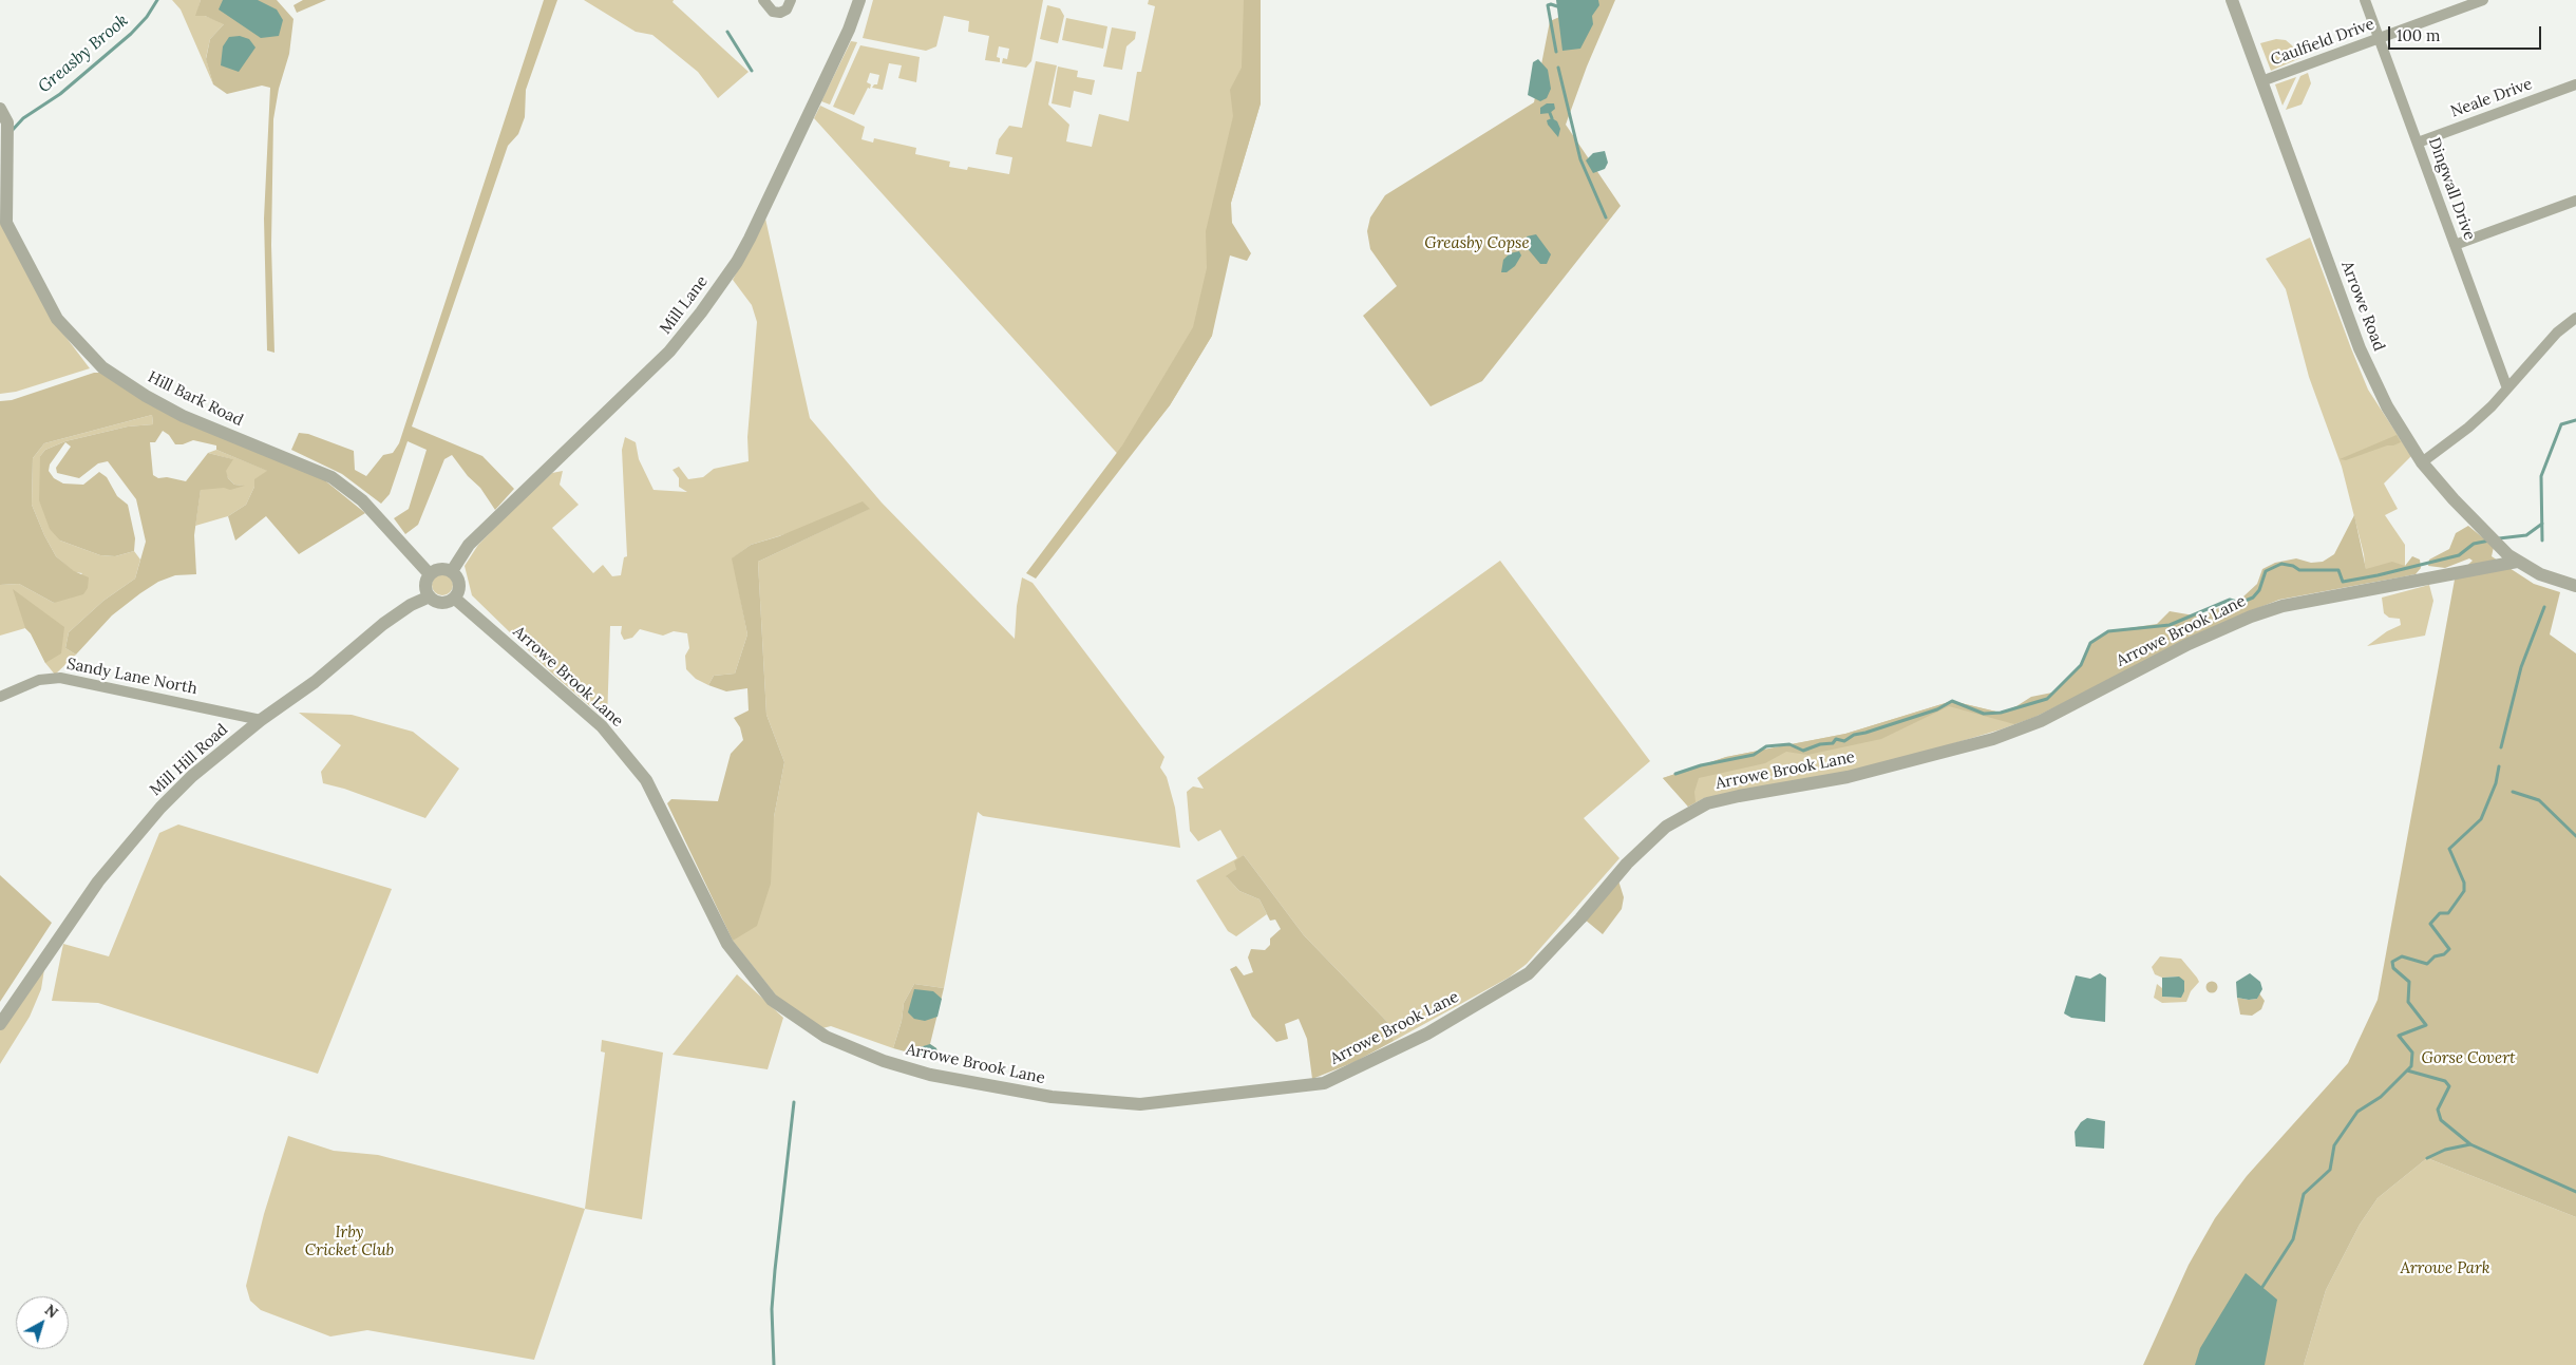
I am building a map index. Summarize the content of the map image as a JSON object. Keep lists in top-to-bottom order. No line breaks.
{"streets":{"street":["Caulfield Drive","Neale Drive","Dingwall Drive","Mill Lane","Arrowe Road","Hill Bark Road","Arrowe Brook Lane","Sandy Lane North","Mill Hill Road"]},"crossings":[["Caulfield Drive","Dingwall Drive"],["Caulfield Drive","Arrowe Road"],["Neale Drive","Dingwall Drive"],["Mill Lane","Hill Bark Road"],["Mill Lane","Arrowe Brook Lane"],["Mill Lane","Mill Hill Road"],["Arrowe Road","Arrowe Brook Lane"],["Hill Bark Road","Arrowe Brook Lane"],["Hill Bark Road","Mill Hill Road"],["Arrowe Brook Lane","Mill Hill Road"],["Sandy Lane North","Mill Hill Road"]],"water":["Greasby Brook"],"parks":["Greasby Copse","Gorse Covert","Irby Cricket Club","Arrowe Park"],"scale_bar":"100 m","north":"top right"}
